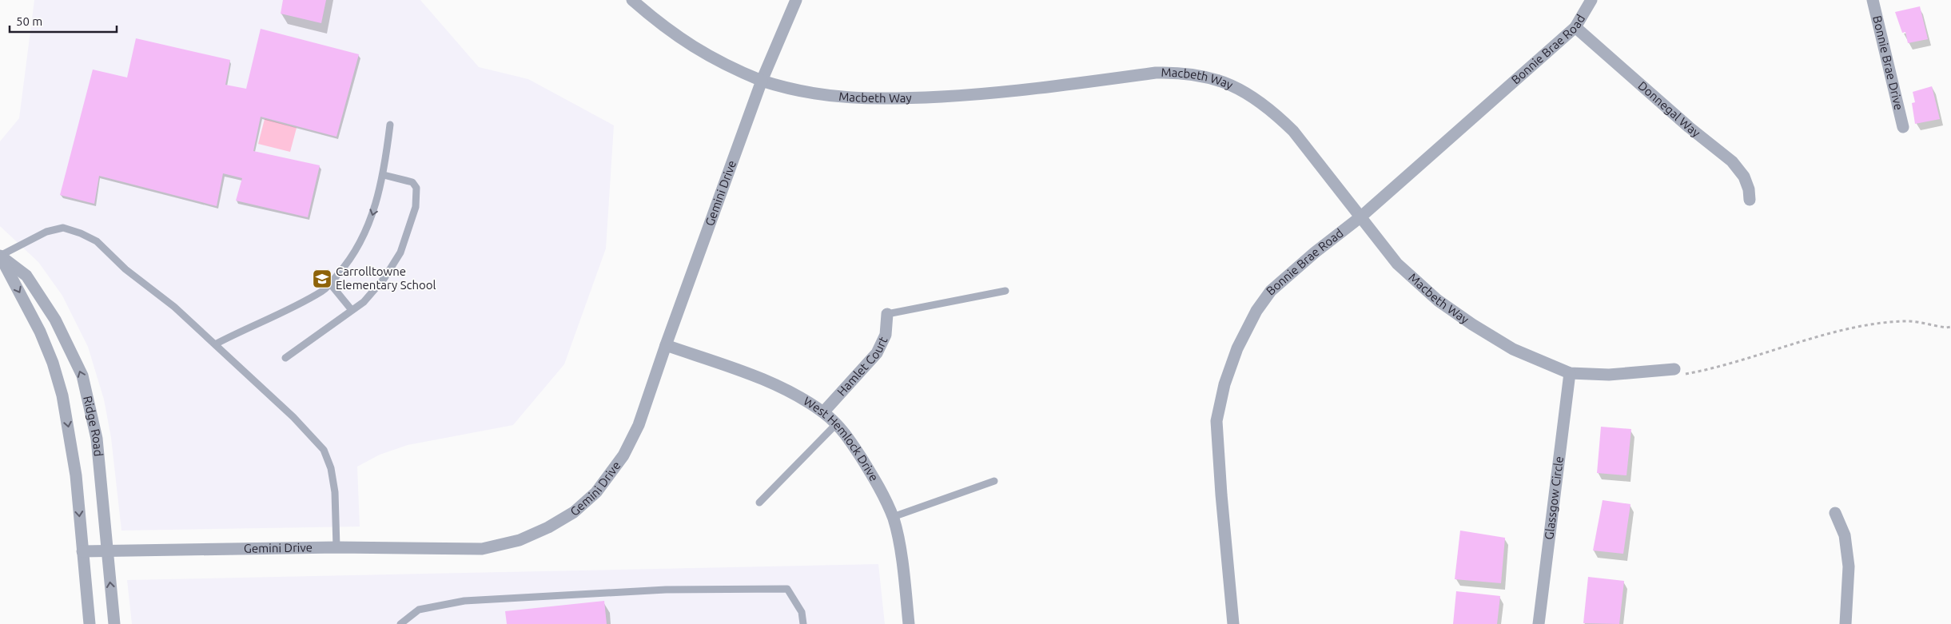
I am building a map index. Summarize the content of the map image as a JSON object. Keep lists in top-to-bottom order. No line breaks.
{"streets":{"street":["Bonnie Brae Road","Bonnie Brae Drive","Macbeth Way","Donnegal Way","Gemini Drive","Hamlet Court","Ridge Road","West Hemlock Drive","Glassgow Circle"]},"crossings":[["Bonnie Brae Road","Macbeth Way"],["Bonnie Brae Road","Donnegal Way"],["Macbeth Way","Gemini Drive"],["Macbeth Way","Glassgow Circle"],["Gemini Drive","Ridge Road"],["Gemini Drive","West Hemlock Drive"],["Hamlet Court","West Hemlock Drive"]],"places":{"school or university":["Carrolltowne Elementary School"]},"scale_bar":"50 m"}
